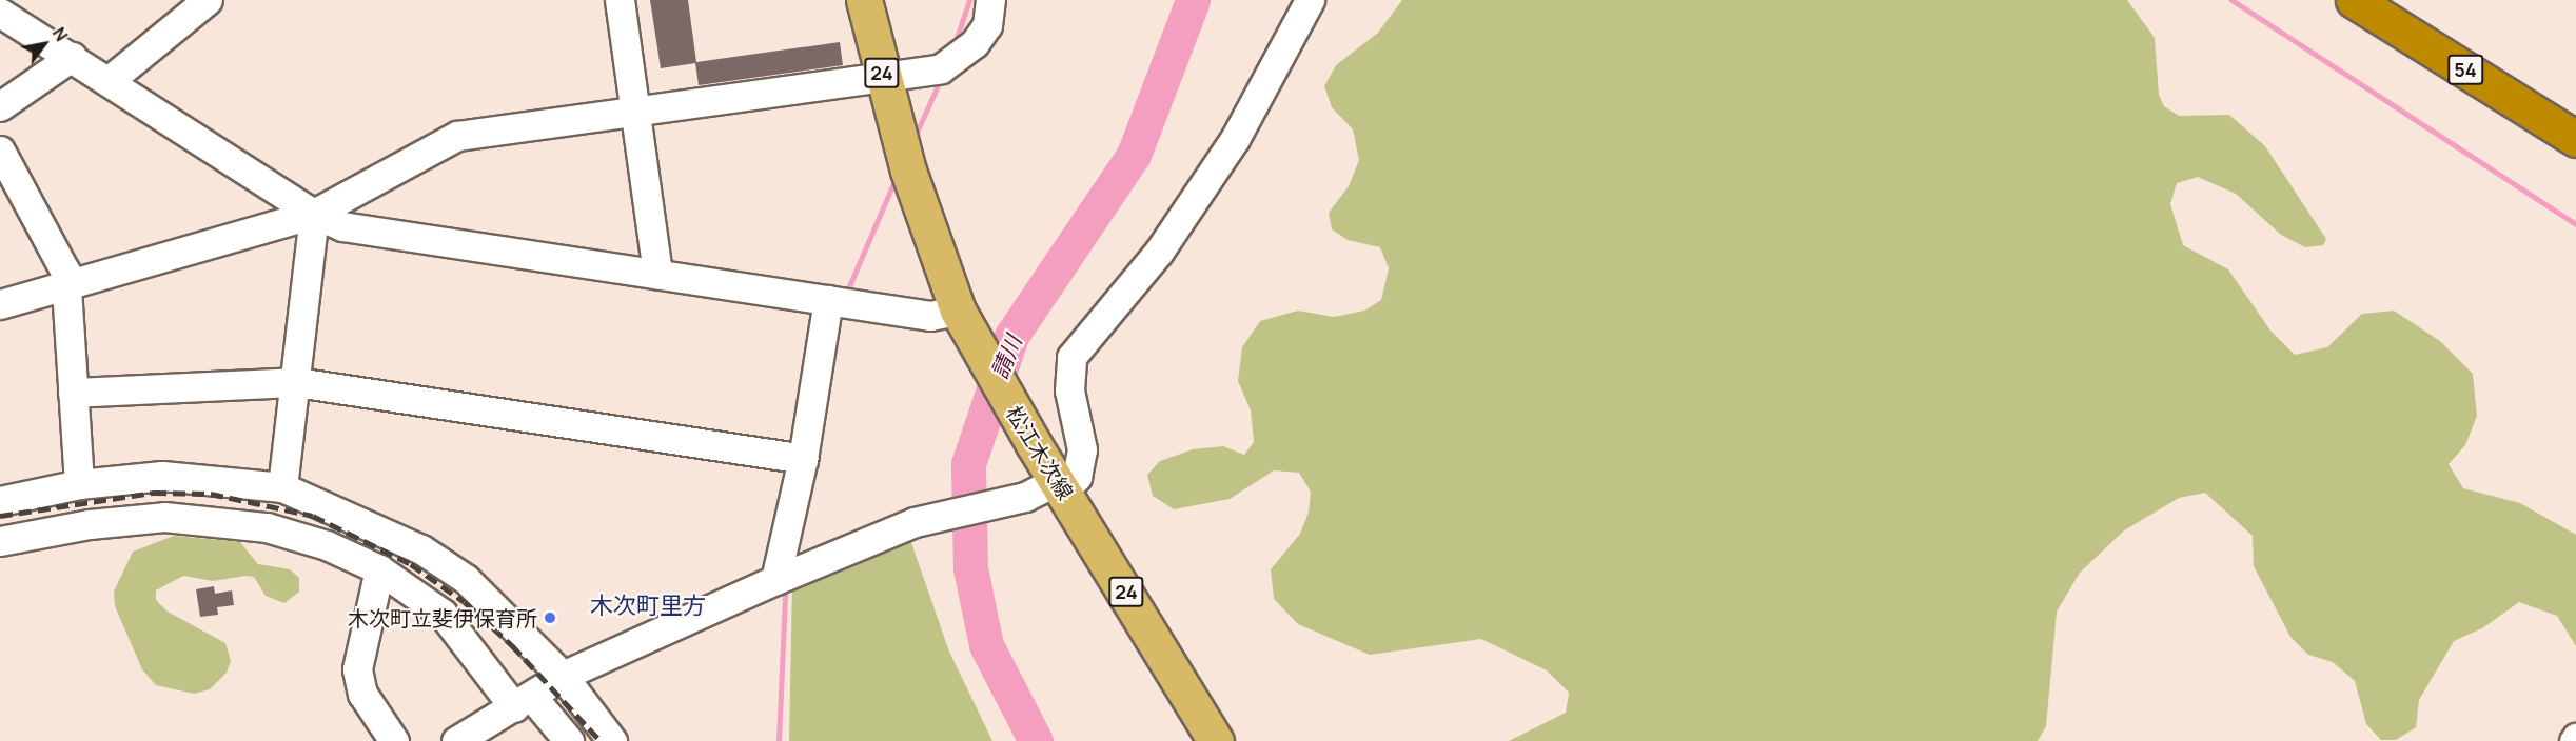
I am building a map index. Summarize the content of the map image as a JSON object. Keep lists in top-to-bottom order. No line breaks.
{"streets":{"highway":["54"],"main road":["24","松江木次線"]},"districts":["木次町里方"],"water":["請川"],"places":["木次町立斐伊保育所"],"north":"top right"}
